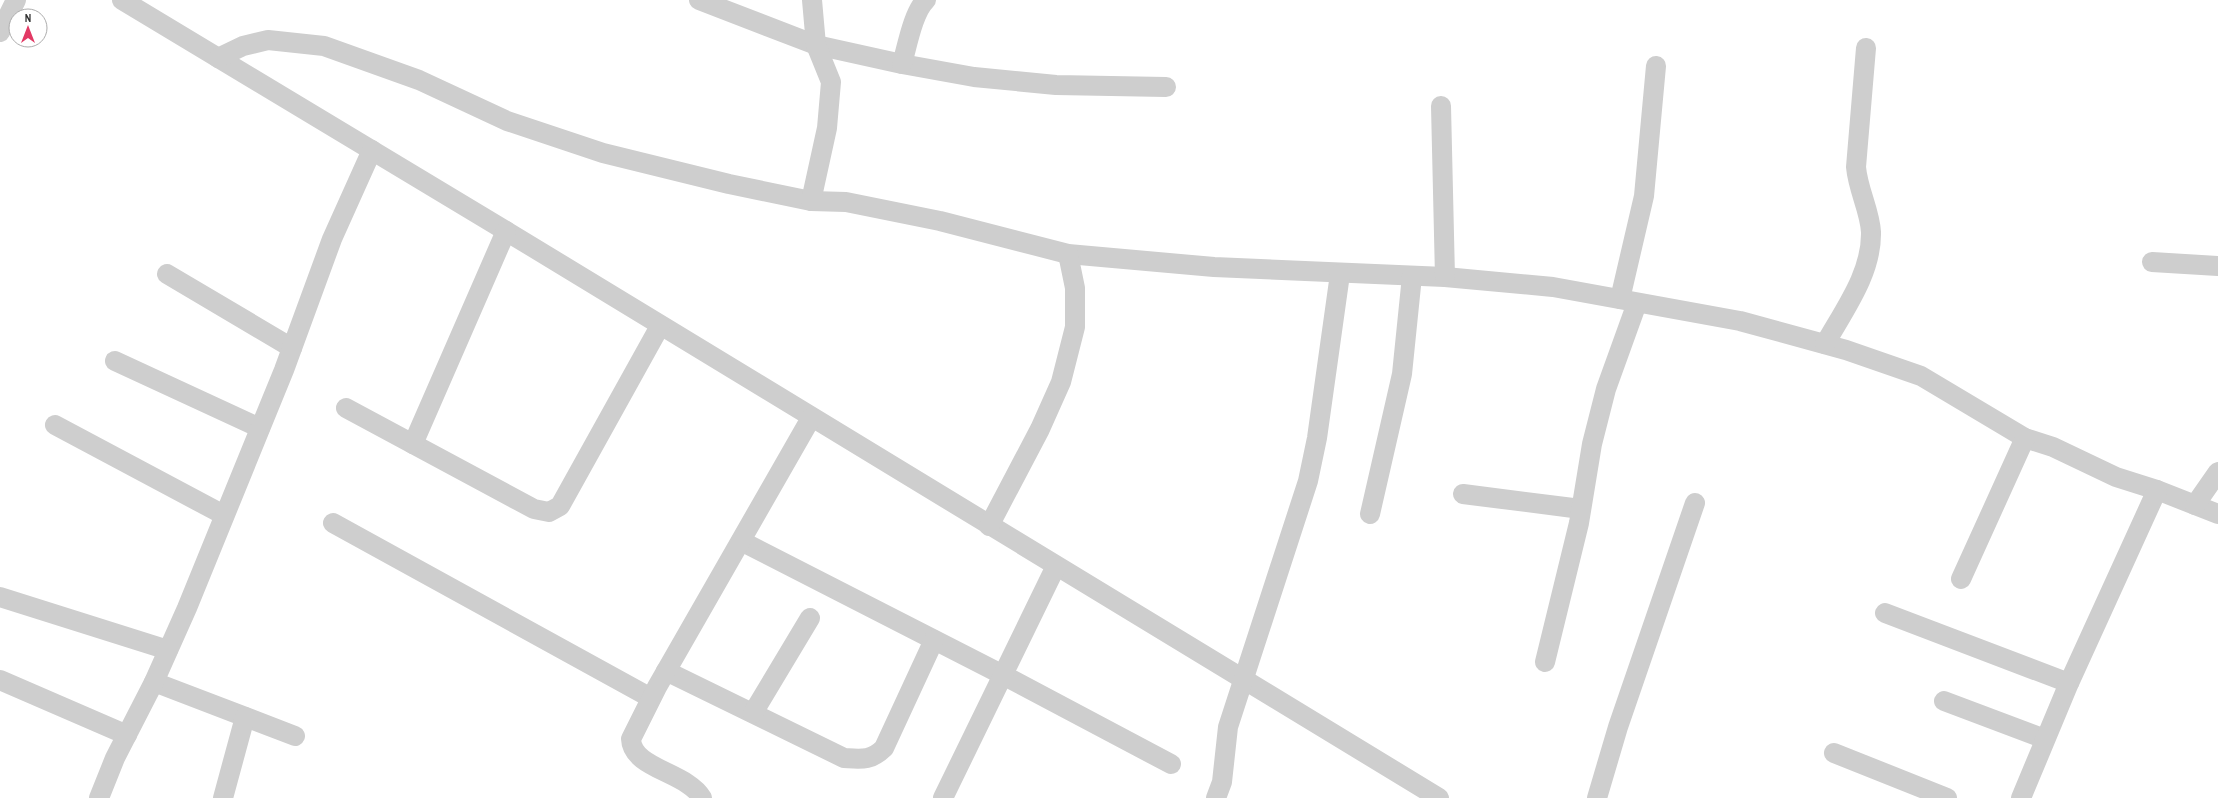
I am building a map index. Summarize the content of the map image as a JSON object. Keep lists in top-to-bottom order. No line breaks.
{"north":"top"}
